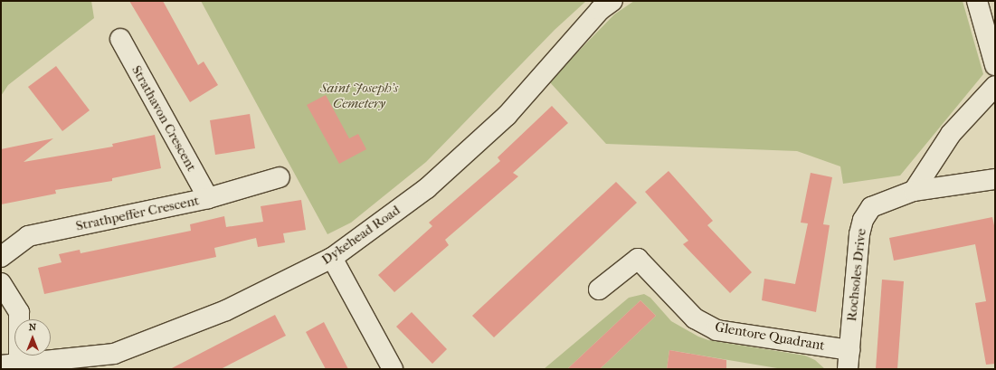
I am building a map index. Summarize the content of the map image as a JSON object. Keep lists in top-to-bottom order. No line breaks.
{"streets":{"street":["Strathavon Crescent","Strathpeffer Crescent","Dykehead Road","Rochsoles Drive","Glentore Quadrant"]},"crossings":[["Strathavon Crescent","Strathpeffer Crescent"],["Rochsoles Drive","Glentore Quadrant"]],"parks":["Saint Joseph's Cemetery"],"north":"top"}
